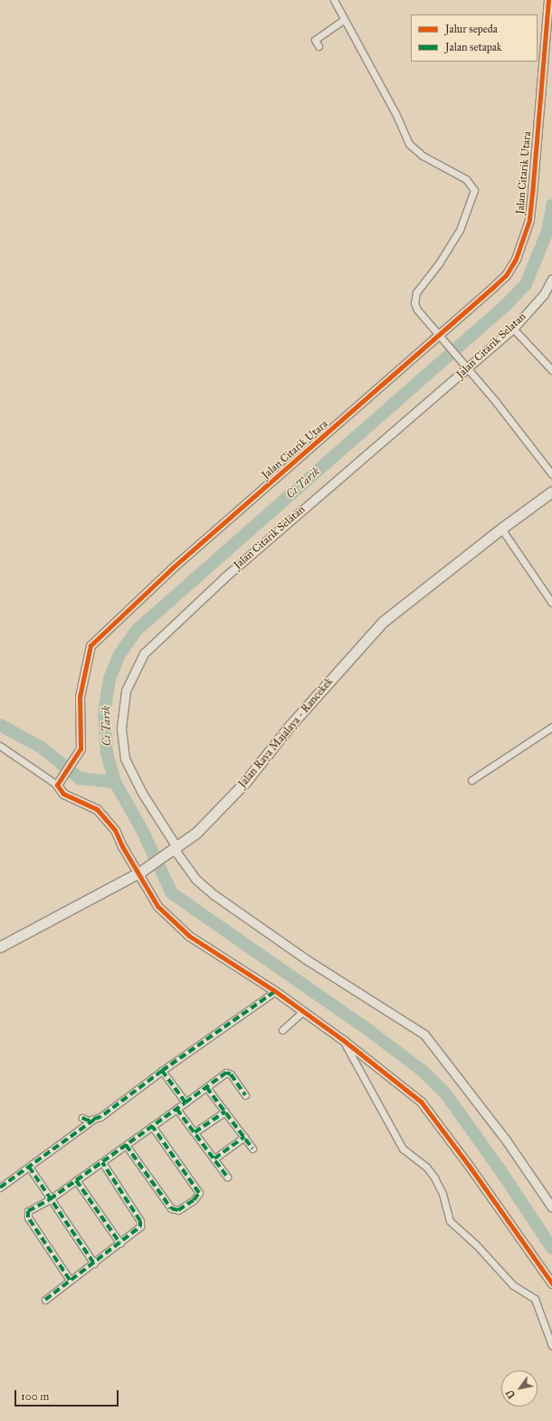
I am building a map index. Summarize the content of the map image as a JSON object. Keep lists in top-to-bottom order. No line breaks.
{"streets":{"main road":["Jalan Raya Majalaya - Rancekek"],"street":["Jalan Citarik Utara","Jalan Citarik Selatan"]},"crossings":[["Jalan Citarik Selatan","Jalan Raya Majalaya - Rancekek"]],"water":["Ci Tarik"],"legend":["Jalur sepeda","Jalan setapak"],"scale_bar":"100 m","north":"bottom left"}
